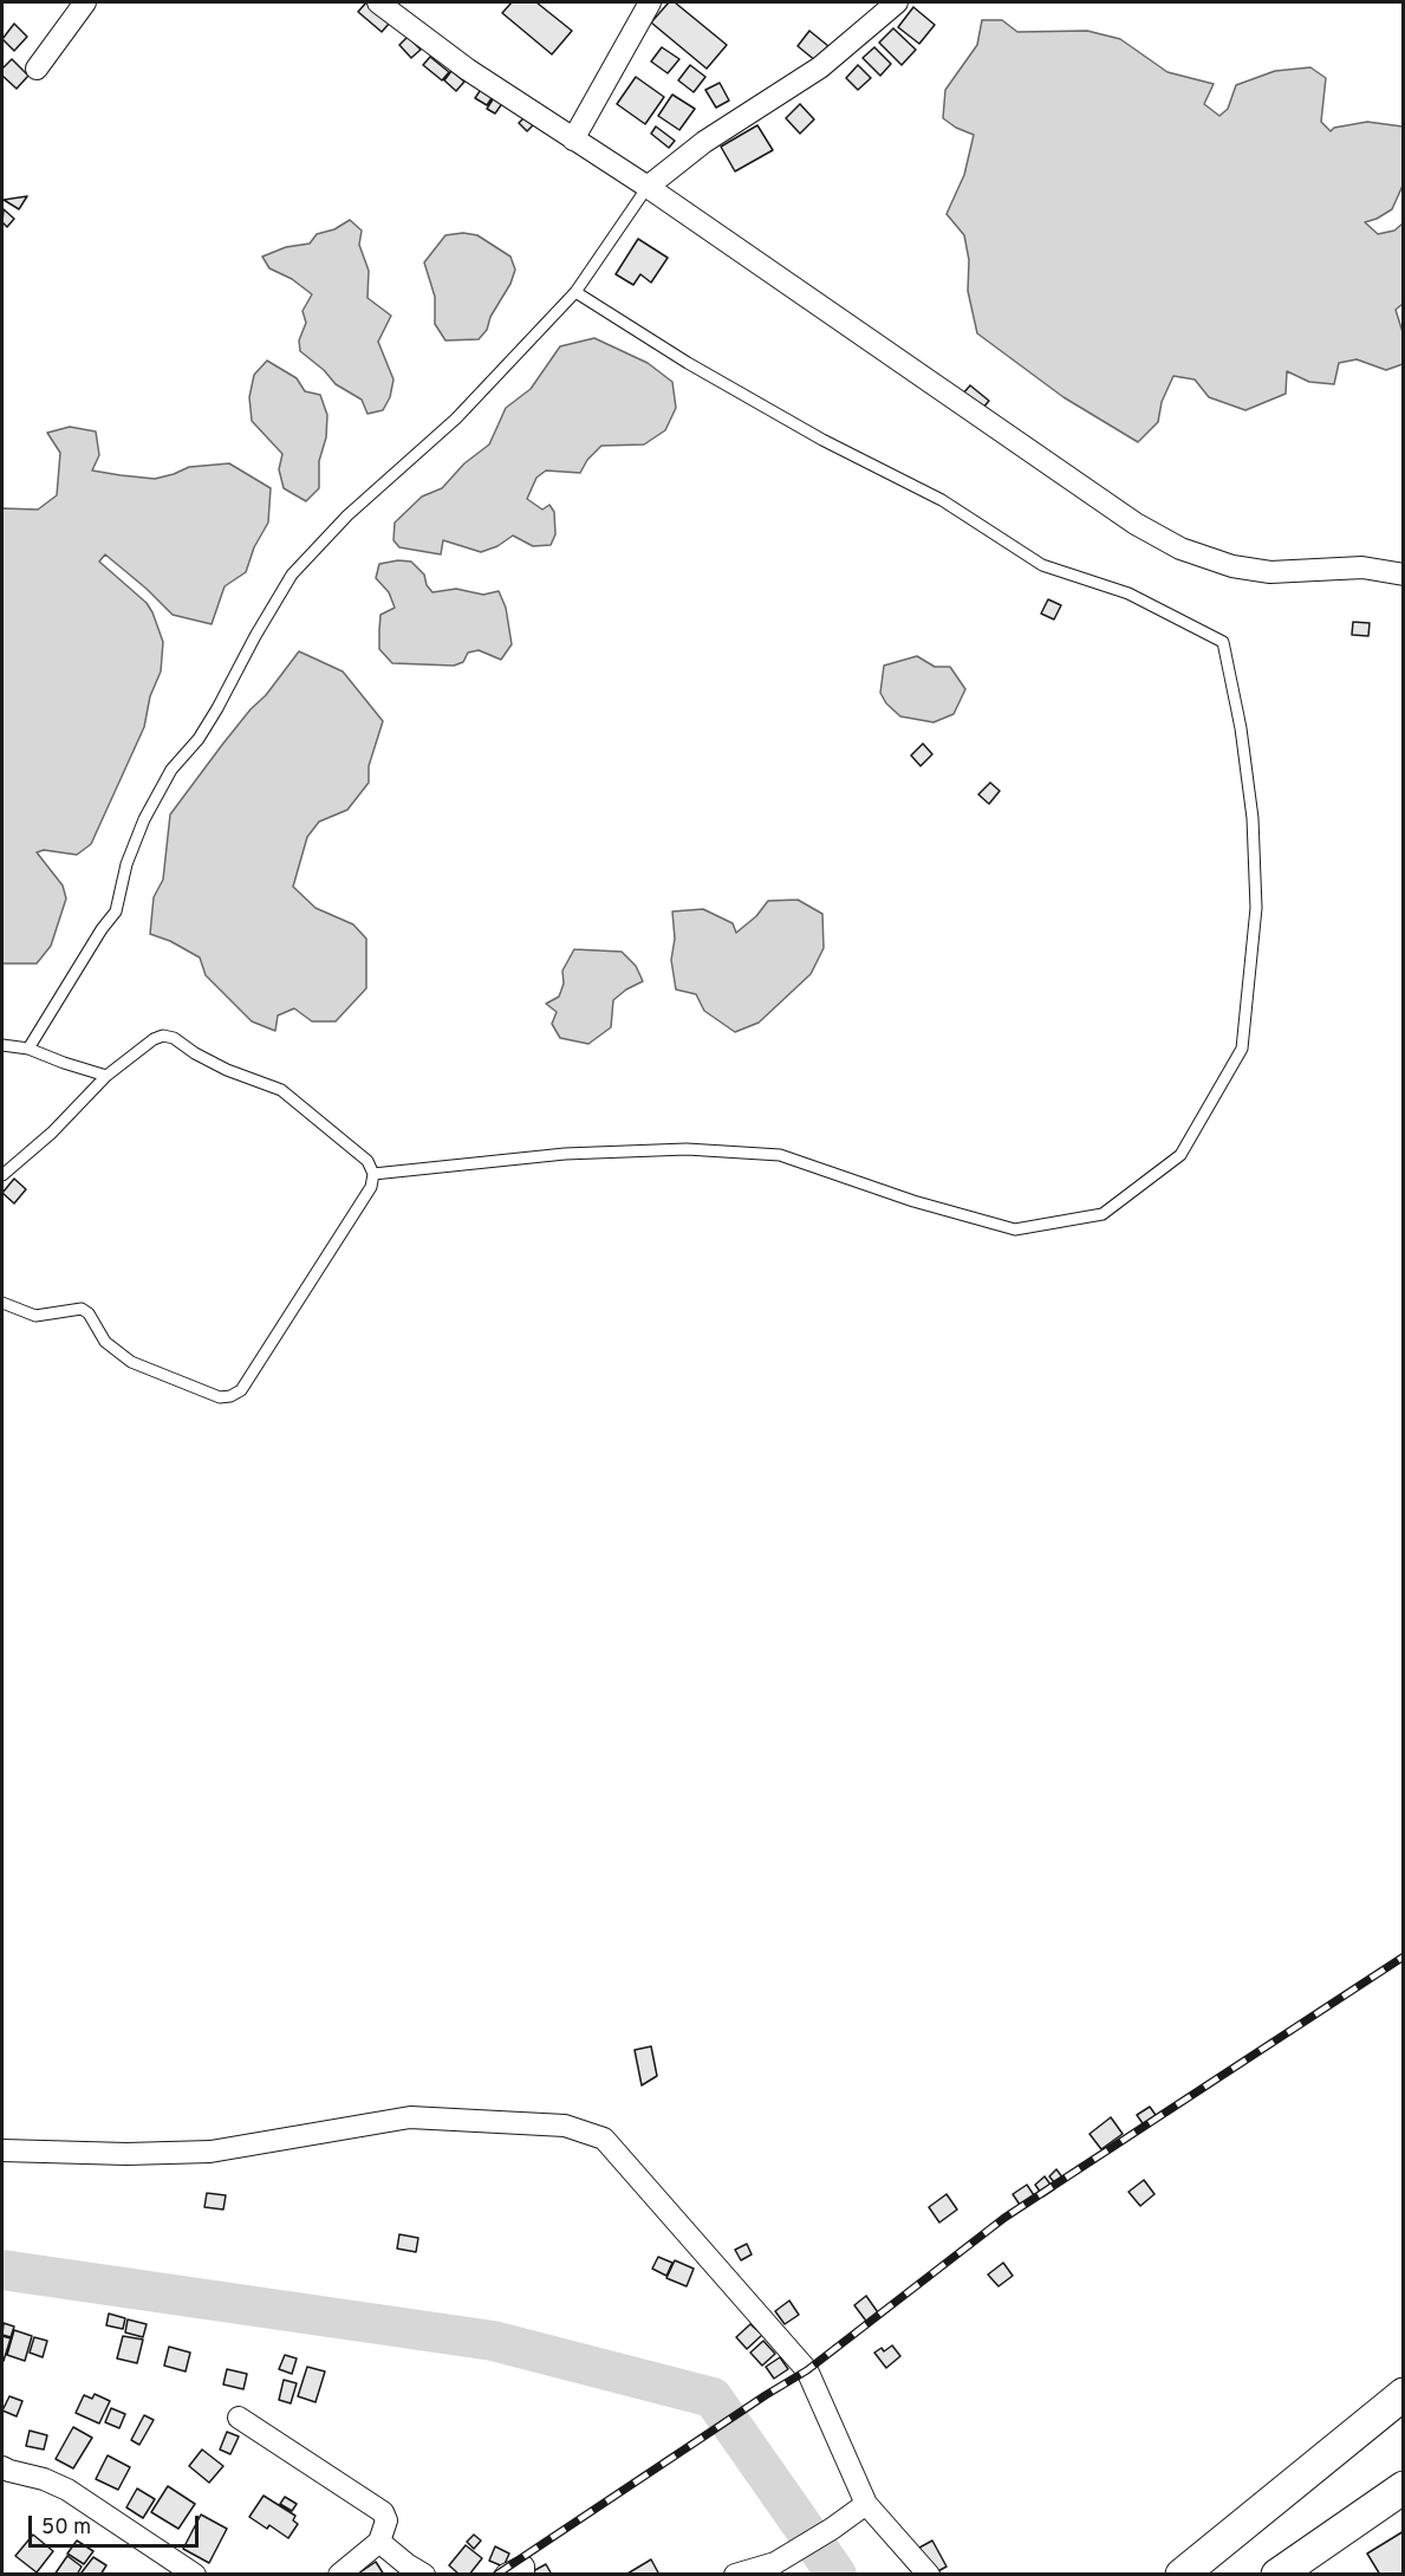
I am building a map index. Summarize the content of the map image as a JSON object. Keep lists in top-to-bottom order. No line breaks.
{"scale_bar":"50 m"}
